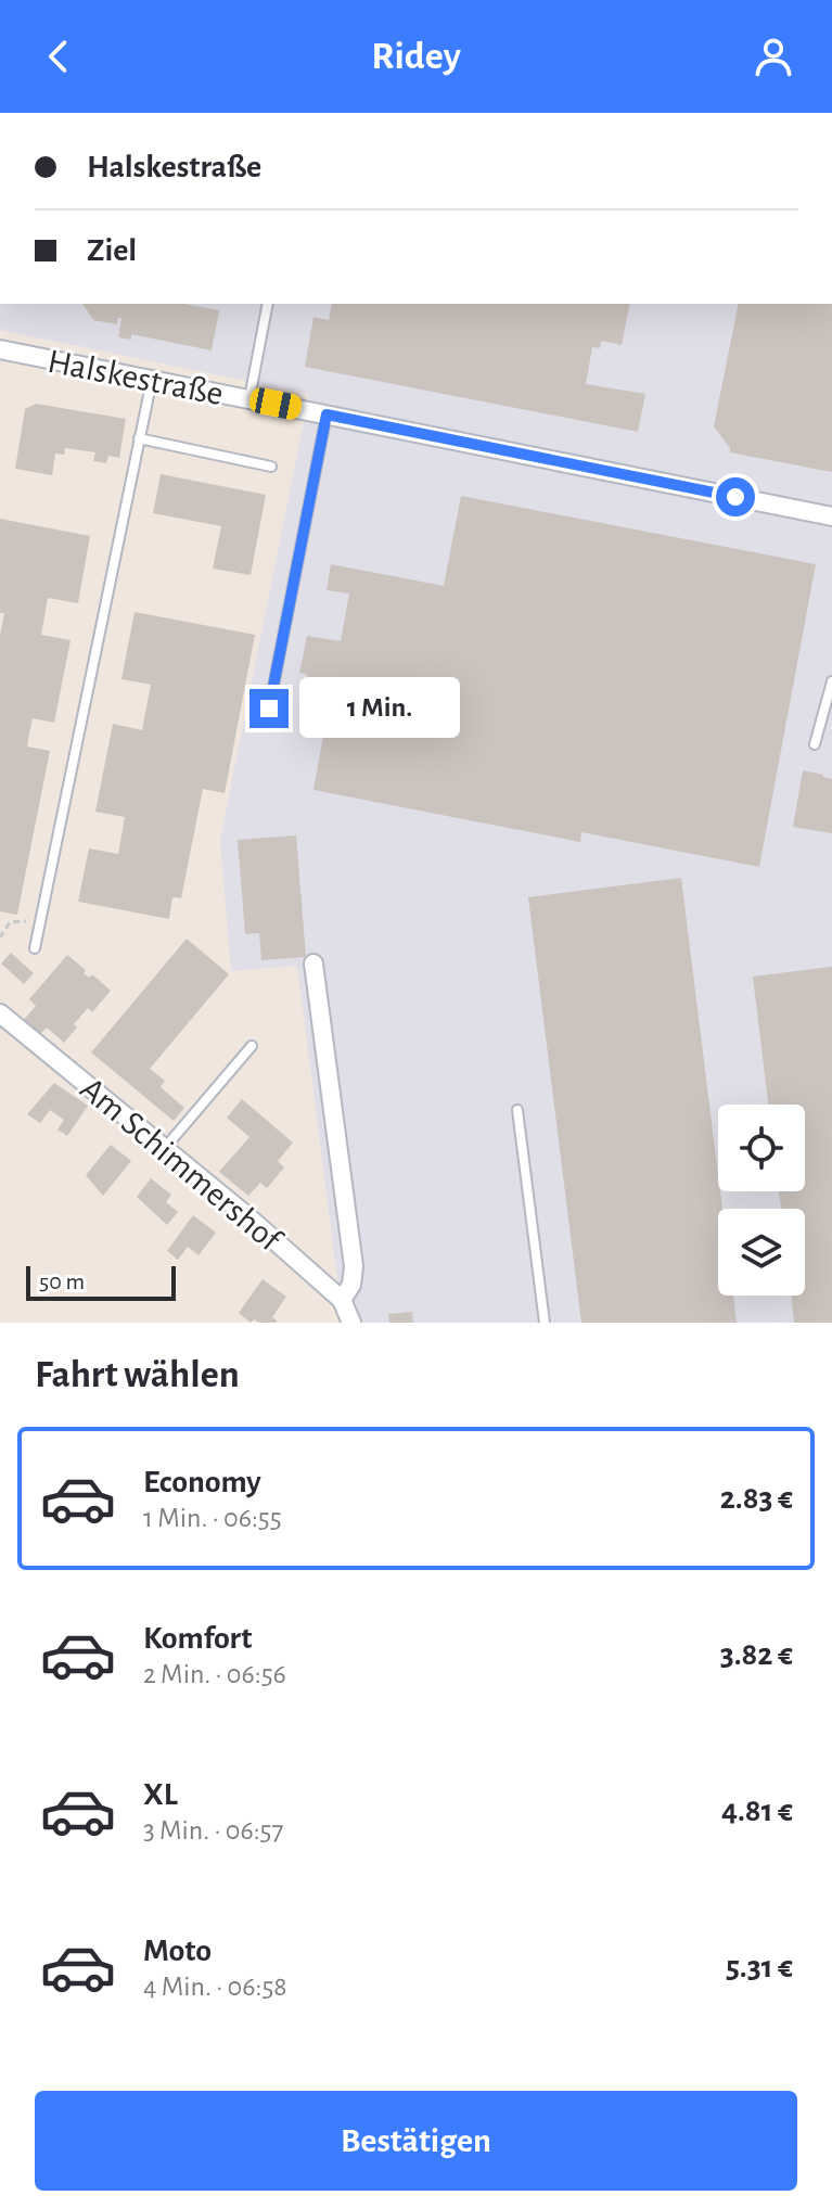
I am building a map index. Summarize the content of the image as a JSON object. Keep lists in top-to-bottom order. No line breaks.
{"streets":{"street":["Halskestraße","Am Schimmershof"]},"scale_bar":"50 m","page":{"header":"Ridey","banner":["Halskestraße","Ziel"],"bubble":"1 Min.","scale":"50 m","heading":"Fahrt wählen","list":[{"name":"Economy","note":"1 Min. · 06:55","value":"2.83 €"},{"name":"Komfort","note":"2 Min. · 06:56","value":"3.82 €"},{"name":"XL","note":"3 Min. · 06:57","value":"4.81 €"},{"name":"Moto","note":"4 Min. · 06:58","value":"5.31 €"}],"buttons":"Bestätigen"}}
